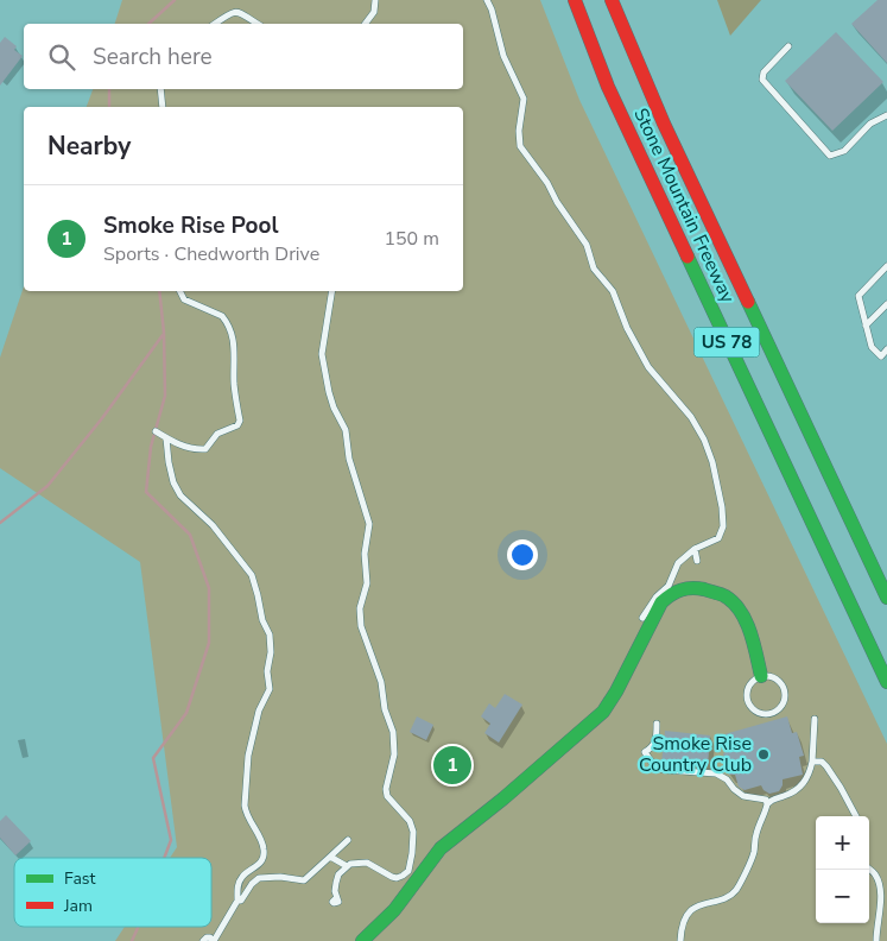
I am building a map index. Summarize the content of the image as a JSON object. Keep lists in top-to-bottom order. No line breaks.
{"streets":{"main road":["Stone Mountain Freeway","US 78"]},"places":["Smoke Rise Country Club"],"legend":["Fast","Jam"],"page":{"search":"Search here","heading":"Nearby","list":[{"mark":"1","name":"Smoke Rise Pool","note":"Sports · Chedworth Drive","value":"150 m"}],"pins":"1","map_buttons":["+","−"]}}
